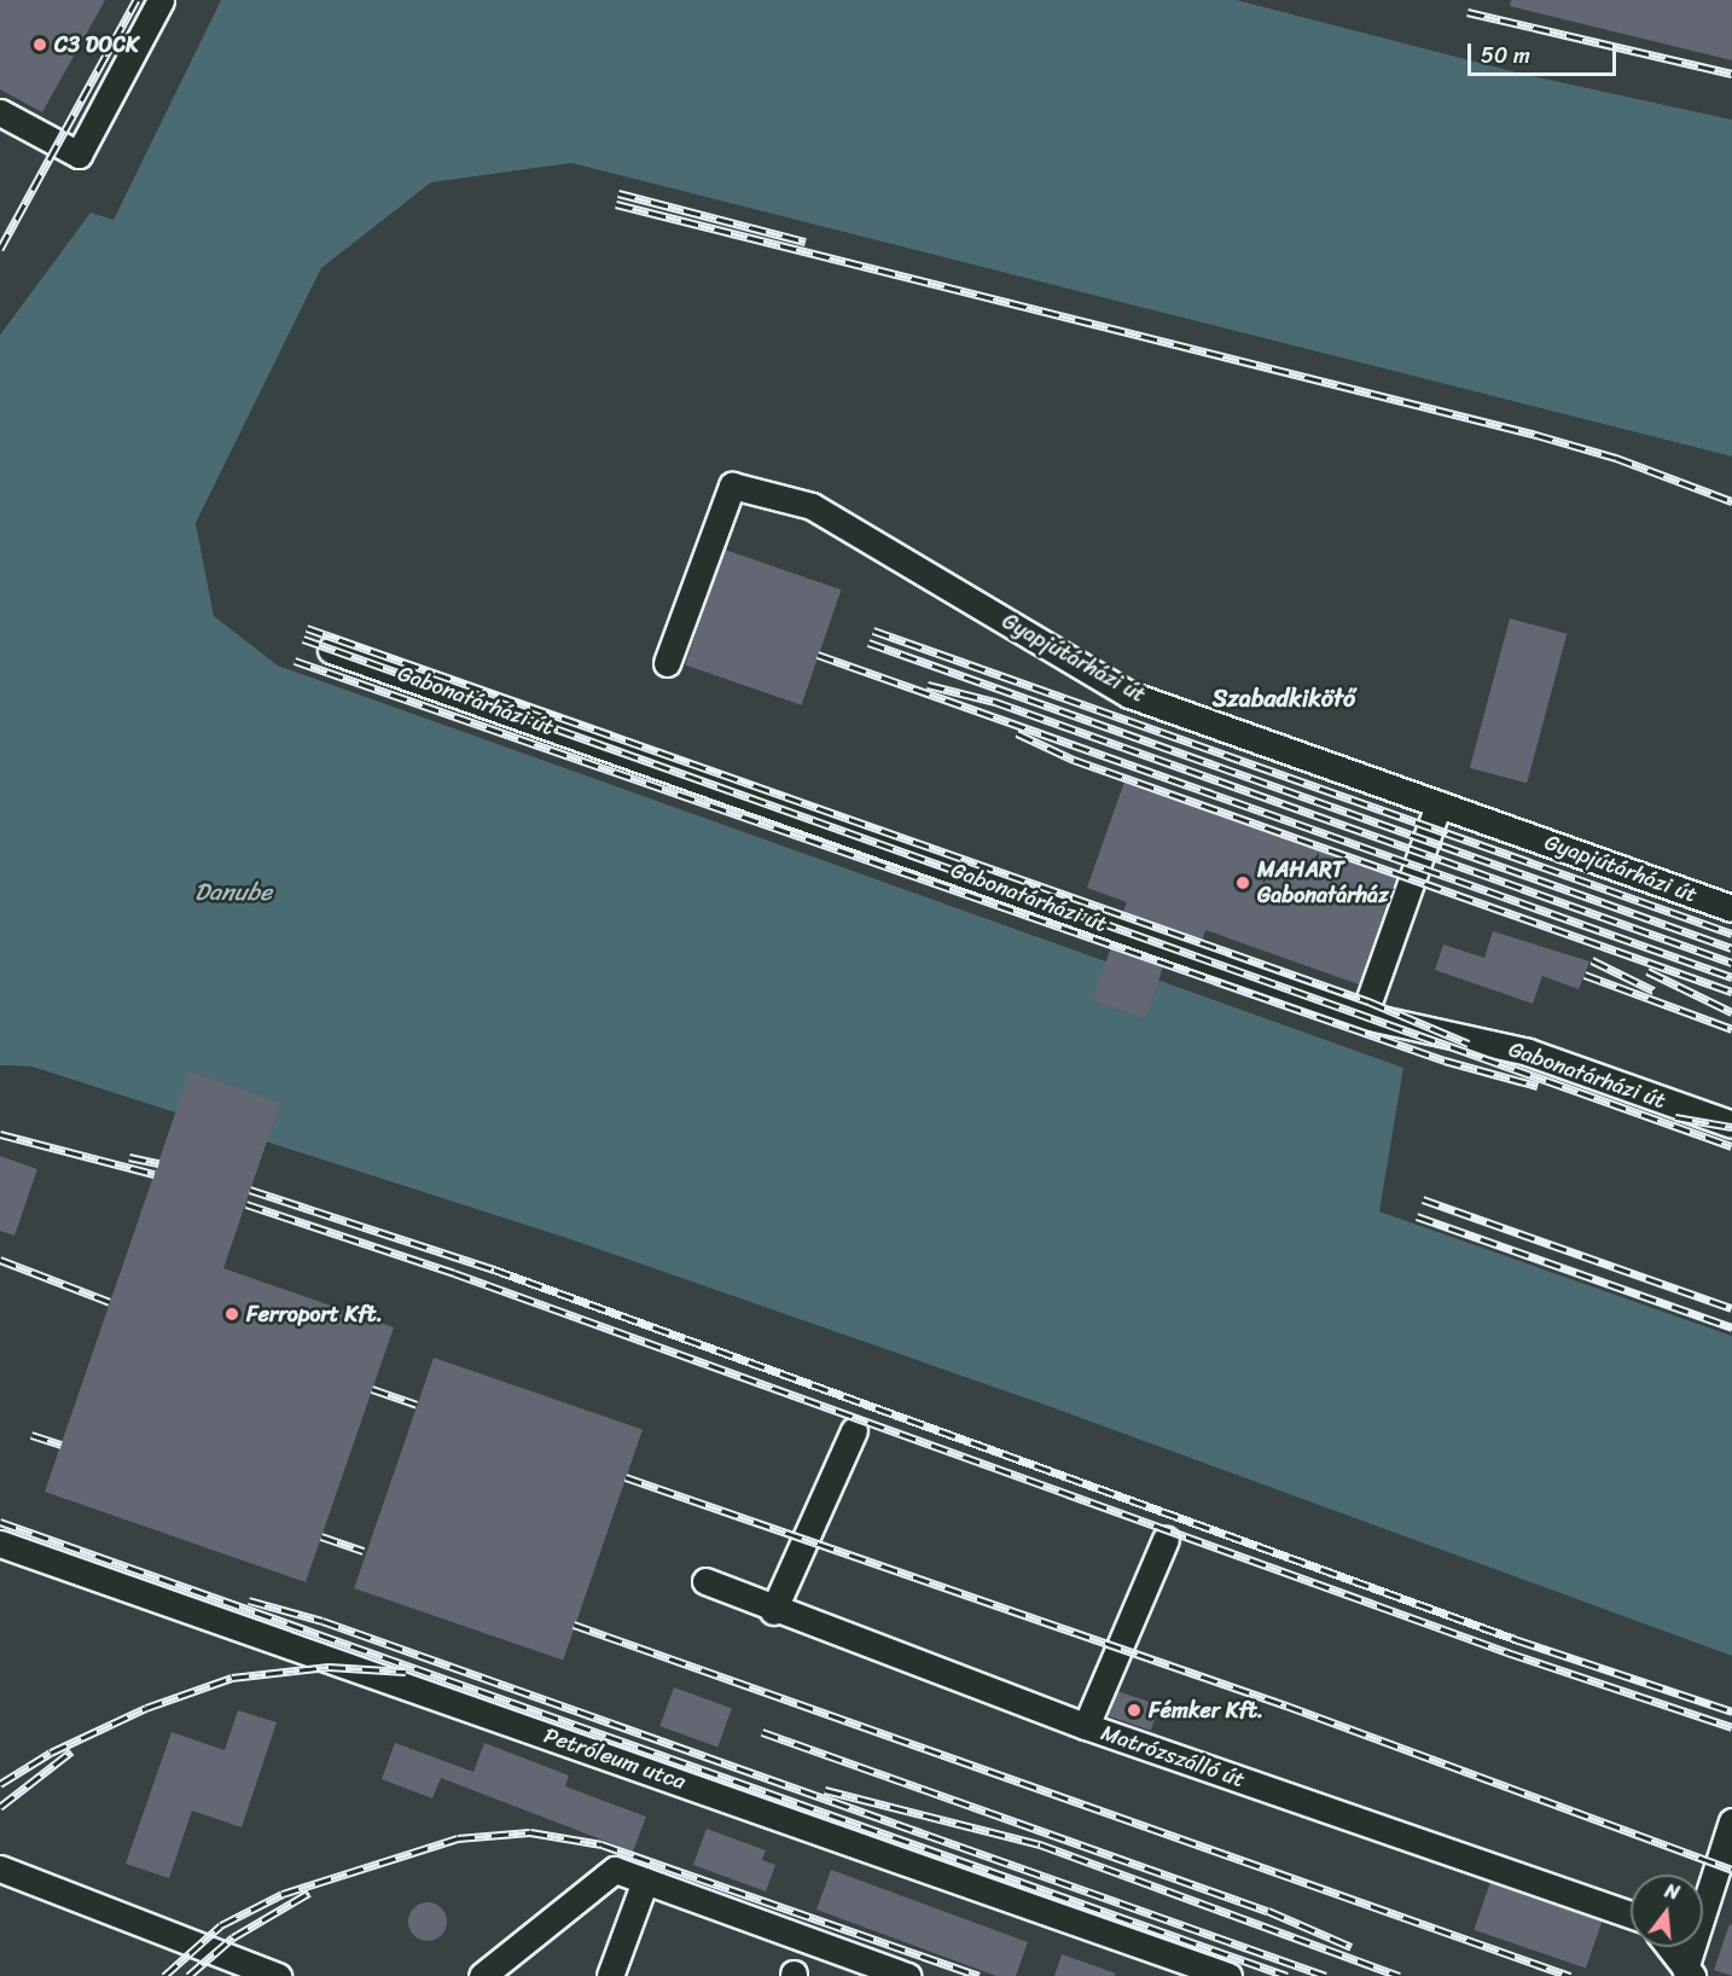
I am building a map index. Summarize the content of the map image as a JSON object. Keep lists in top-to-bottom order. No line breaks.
{"streets":{"street":["Gyapjútárházi út","Gabonatárházi út","Matrózszálló út","Petróleum utca"]},"districts":["Szabadkikötő"],"water":["Danube"],"places":["C3 DOCK","MAHART Gabonatárház","Ferroport Kft.","Fémker Kft."],"scale_bar":"50 m","north":"top"}
